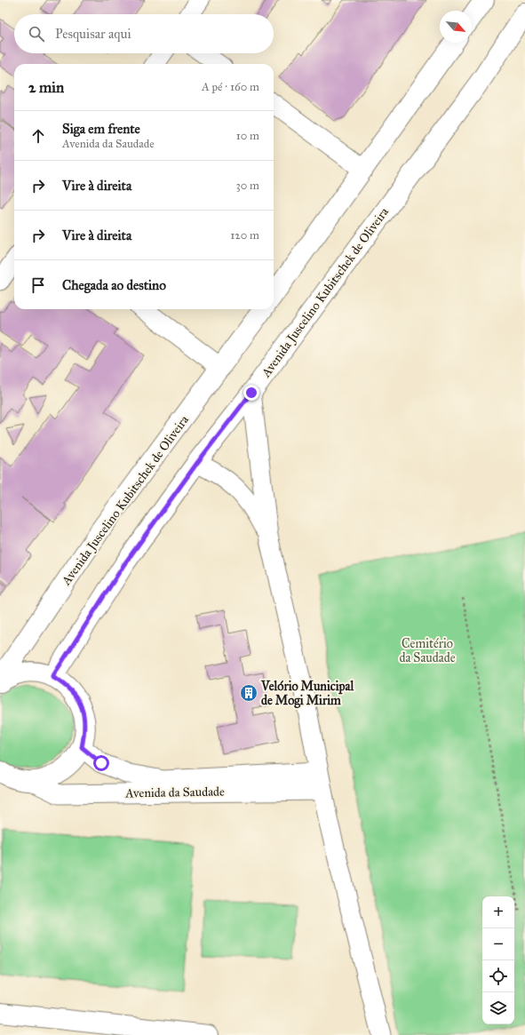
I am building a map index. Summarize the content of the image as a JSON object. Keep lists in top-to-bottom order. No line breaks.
{"streets":{"main road":["Avenida Juscelino Kubitschek de Oliveira"],"street":["Avenida da Saudade"]},"parks":["Cemitério da Saudade"],"places":{"building":["Velório Municipal de Mogi Mirim"]},"north":"bottom right","page":{"search":"Pesquisar aqui","heading":["2 min","A pé · 160 m"],"list":[["Siga em frente","Avenida da Saudade","10 m"],["Vire à direita","30 m"],["Vire à direita","120 m"],"Chegada ao destino"],"map_buttons":["+","−"]}}
